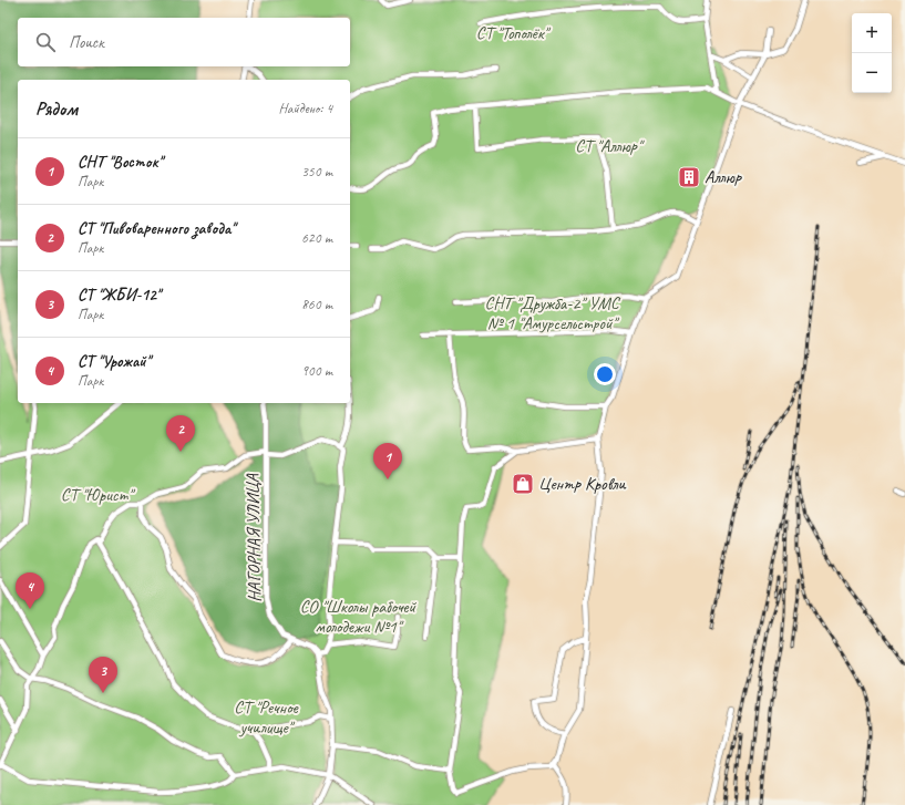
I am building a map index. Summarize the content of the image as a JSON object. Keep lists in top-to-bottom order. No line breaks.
{"streets":{"street":["НАГОРНАЯ УЛИЦА"]},"parks":["СТ \"Тополёк\"","СТ \"Аллюр\"","СНТ \"Дружба-2\" УМС № 1 \"Амурсельстрой\"","СТ \"Юрист\"","СО \"Школы рабочей молодежи №1\"","СТ \"Речное училище\""],"places":{"building":["Аллюр"],"shop":["Центр Кровли"]},"page":{"map_buttons":["+","−"],"search":"Поиск","heading":["Рядом","Найдено: 4"],"list":[{"mark":"1","name":"СНТ \"Восток\"","note":"Парк","value":"350 m"},{"mark":"2","name":"СТ \"Пивоваренного завода\"","note":"Парк","value":"620 m"},{"mark":"3","name":"СТ \"ЖБИ-12\"","note":"Парк","value":"860 m"},{"mark":"4","name":"СТ \"Урожай\"","note":"Парк","value":"900 m"}],"pins":["2","1","4","3"]}}
